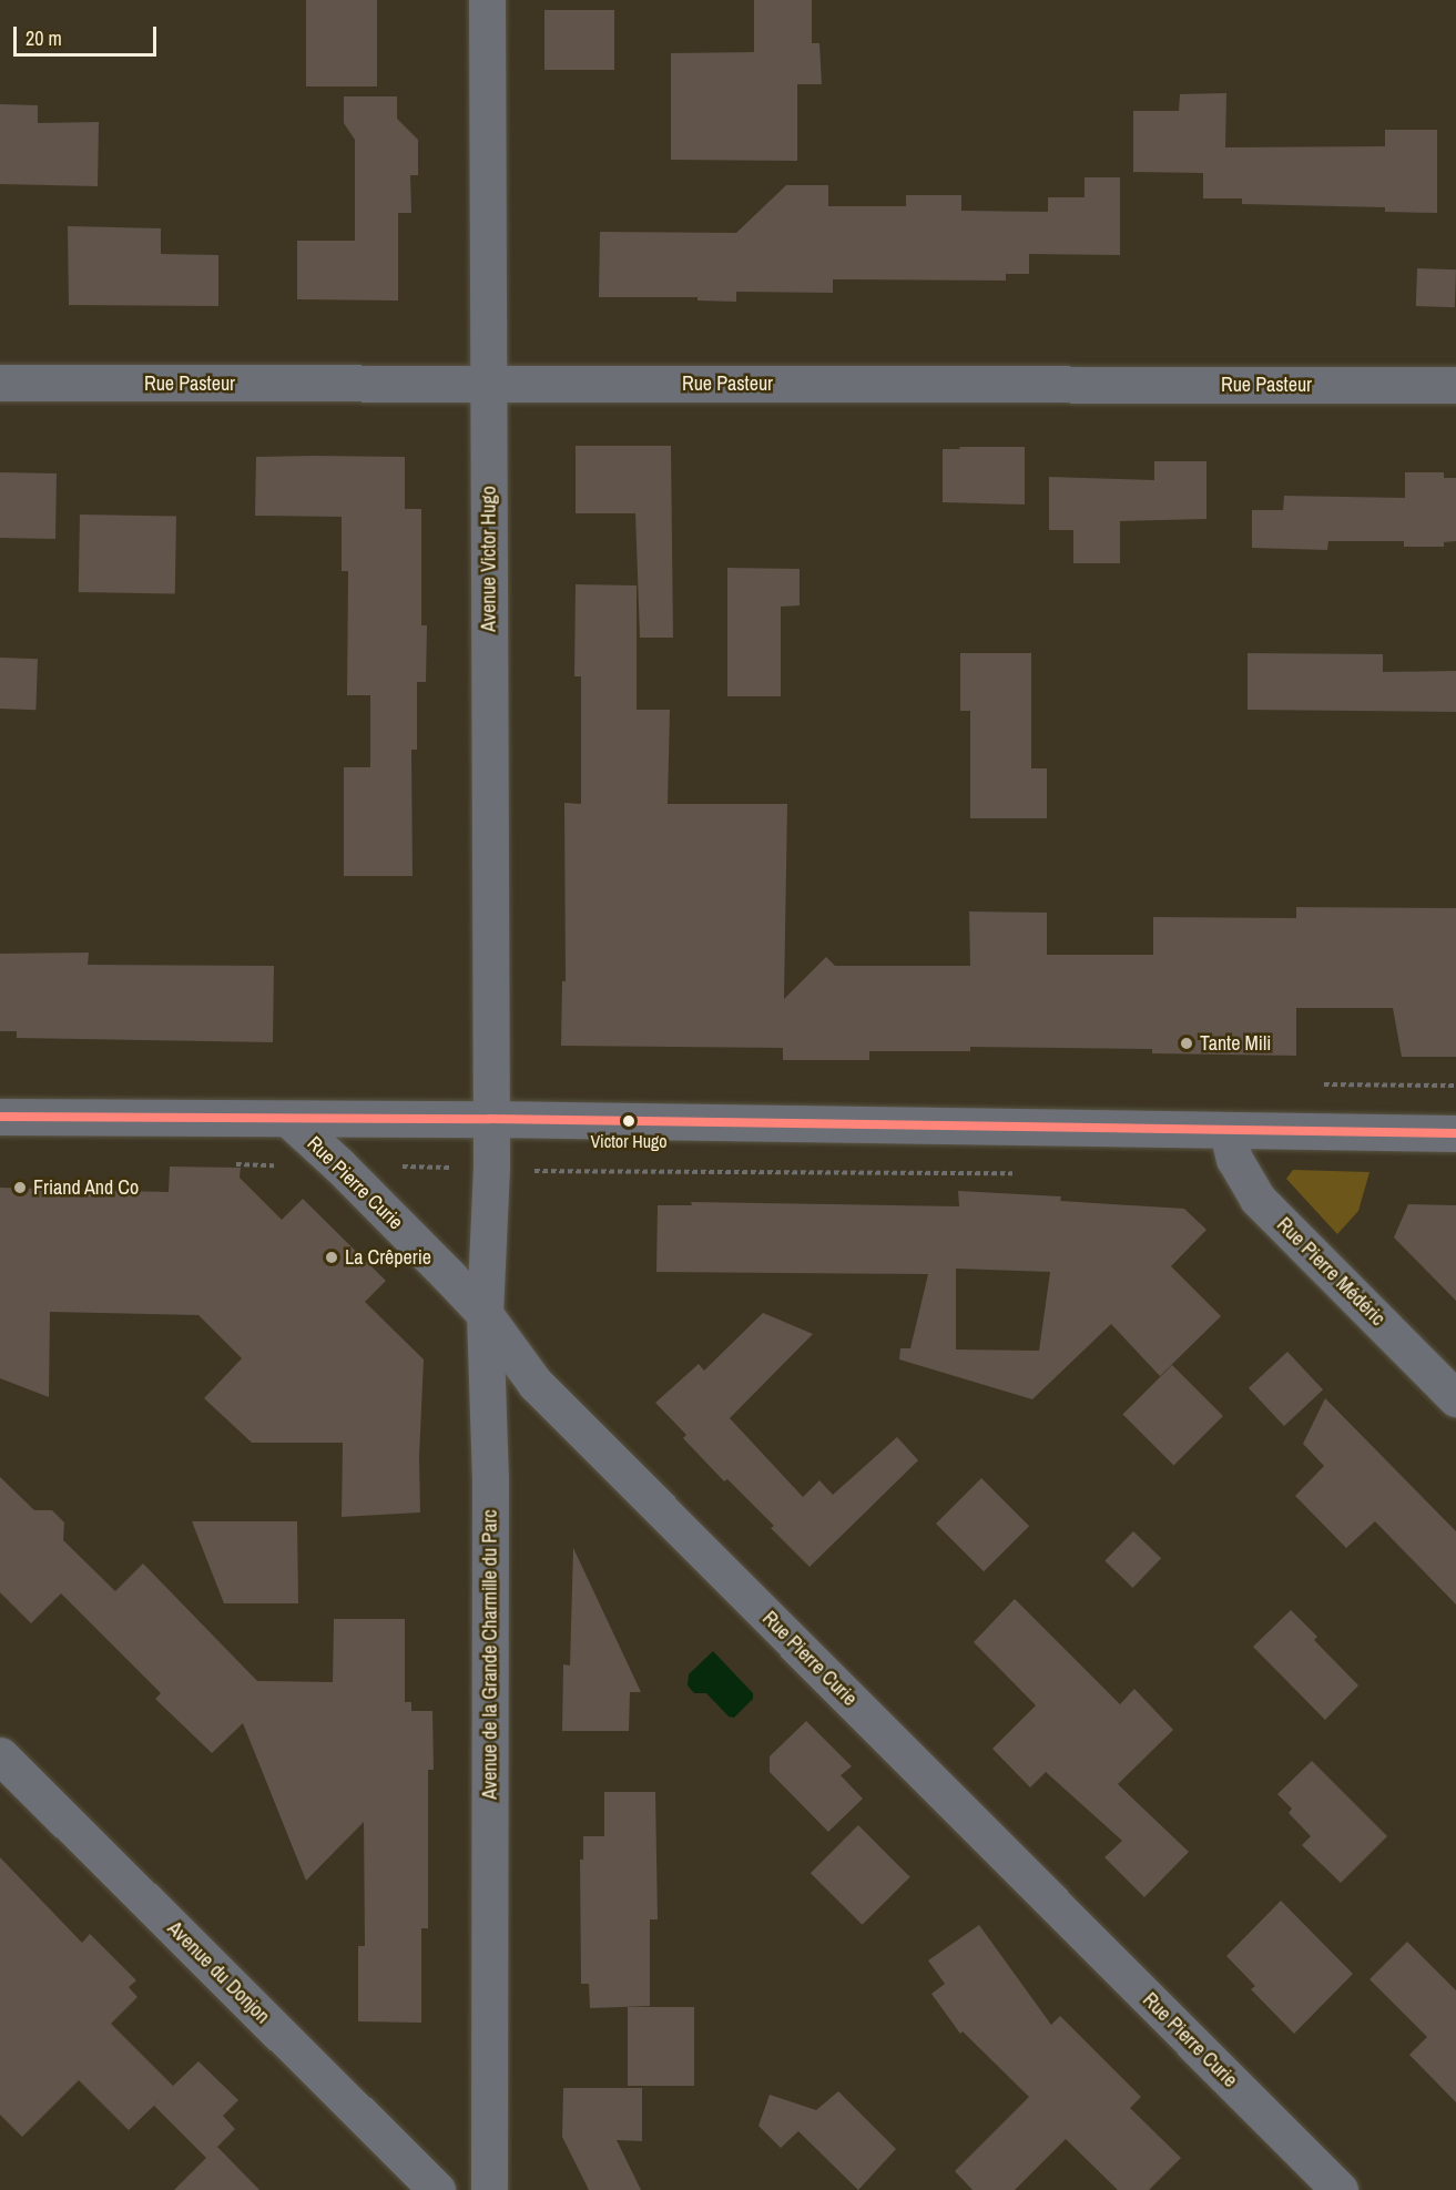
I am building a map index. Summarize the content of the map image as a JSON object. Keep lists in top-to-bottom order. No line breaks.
{"streets":{"street":["Rue Pasteur","Avenue Victor Hugo","Rue Pierre Curie","Rue Pierre Médéric","Avenue de la Grande Charmille du Parc","Avenue du Donjon"]},"crossings":[["Rue Pasteur","Avenue Victor Hugo"],["Avenue Victor Hugo","Avenue de la Grande Charmille du Parc"],["Rue Pierre Curie","Avenue de la Grande Charmille du Parc"]],"places":["Tante Mili","Victor Hugo","Friand And Co","La Crêperie"],"scale_bar":"20 m"}
